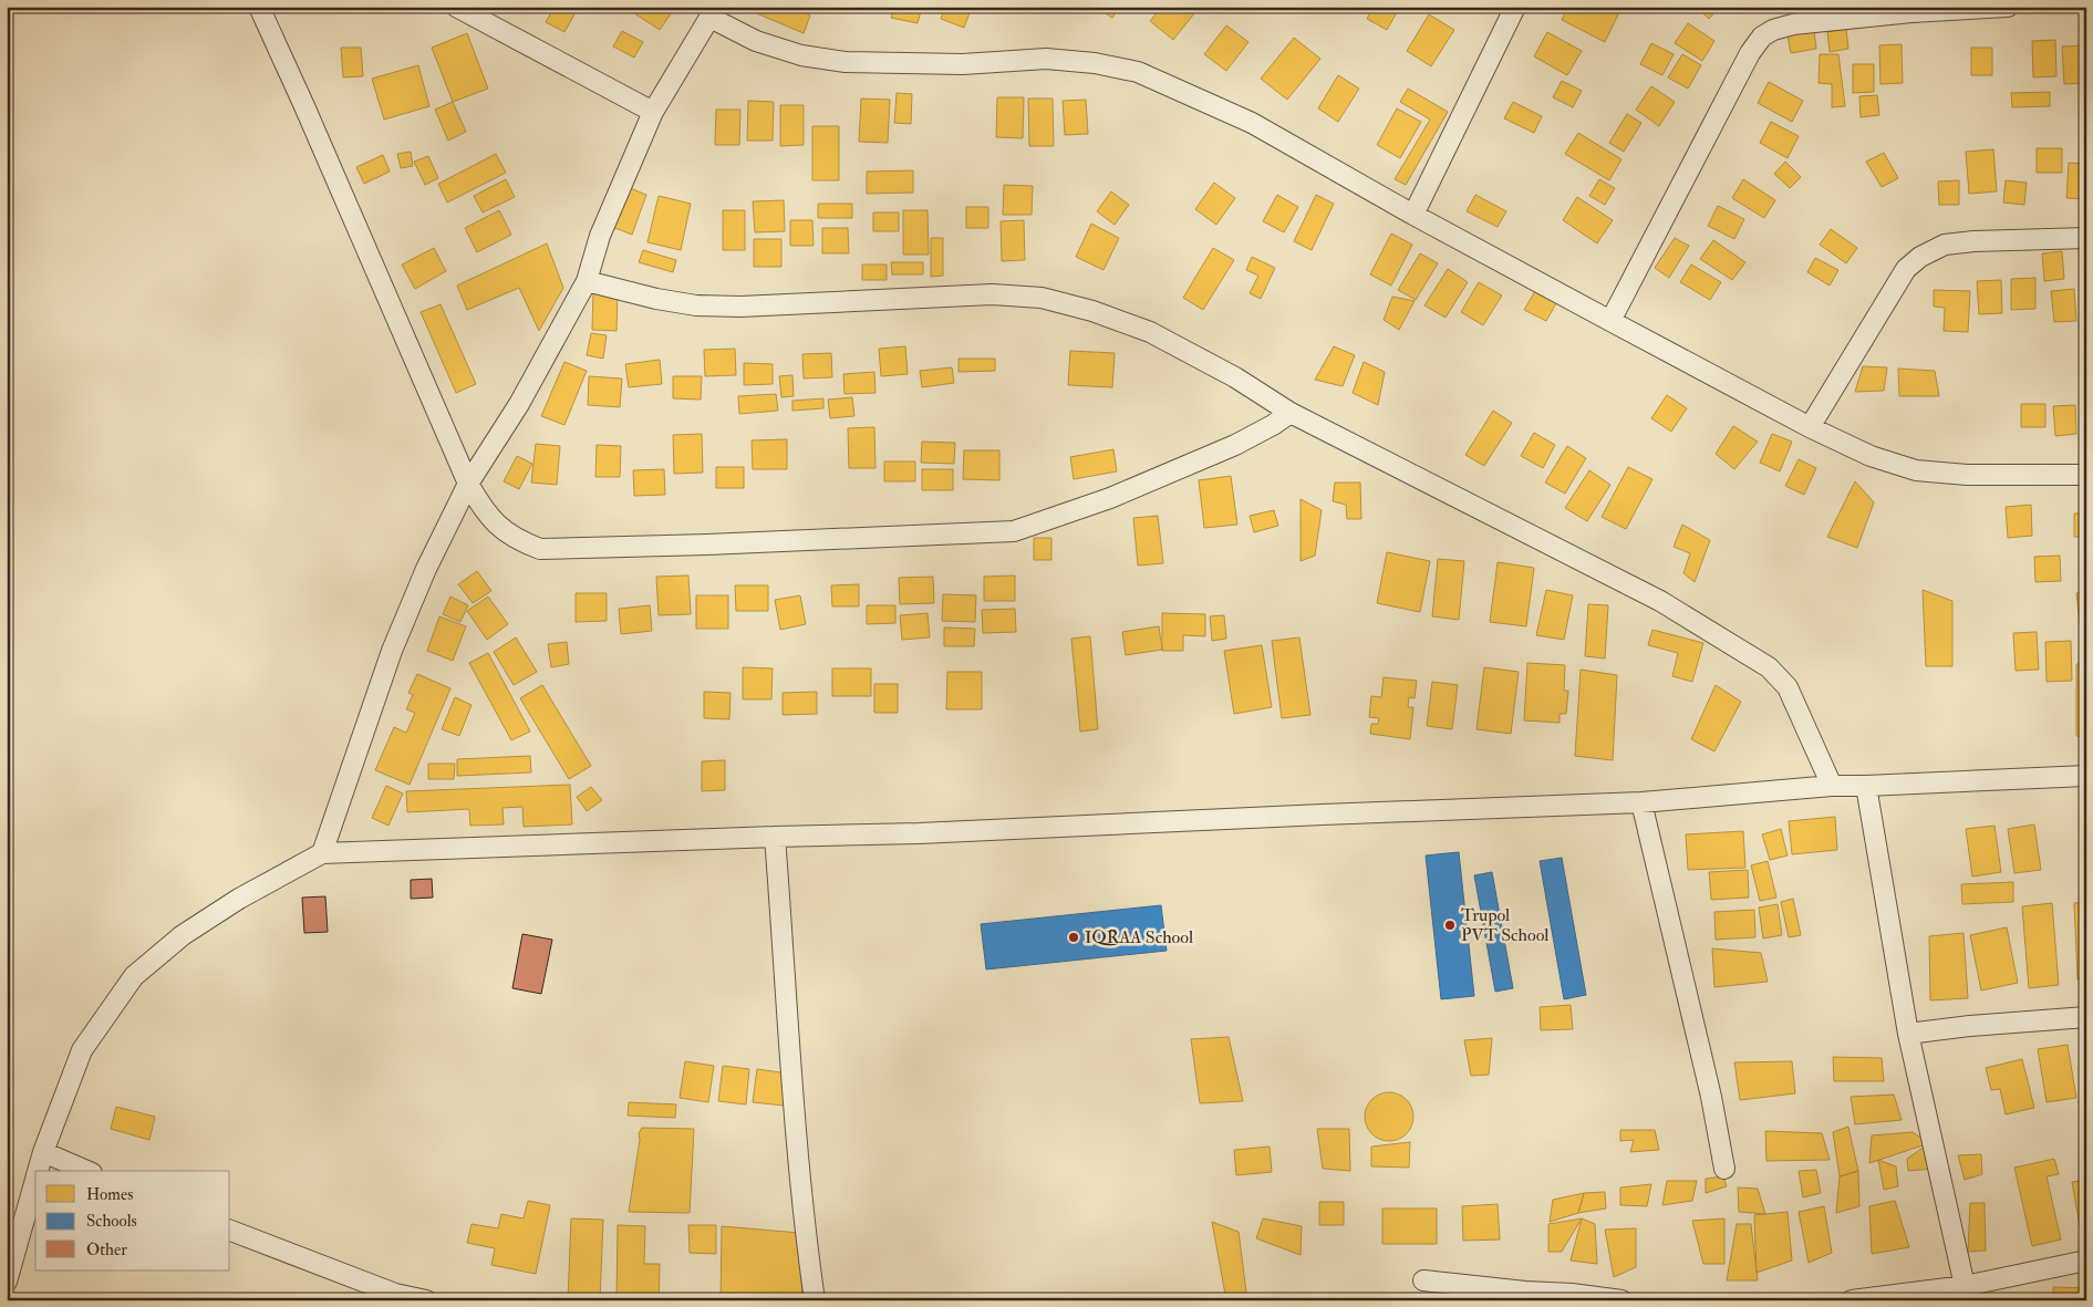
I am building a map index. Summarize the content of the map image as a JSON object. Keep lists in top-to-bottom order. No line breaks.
{"places":["Trupol PVT School","IQRAA School"],"legend":["Homes","Schools","Other"]}
